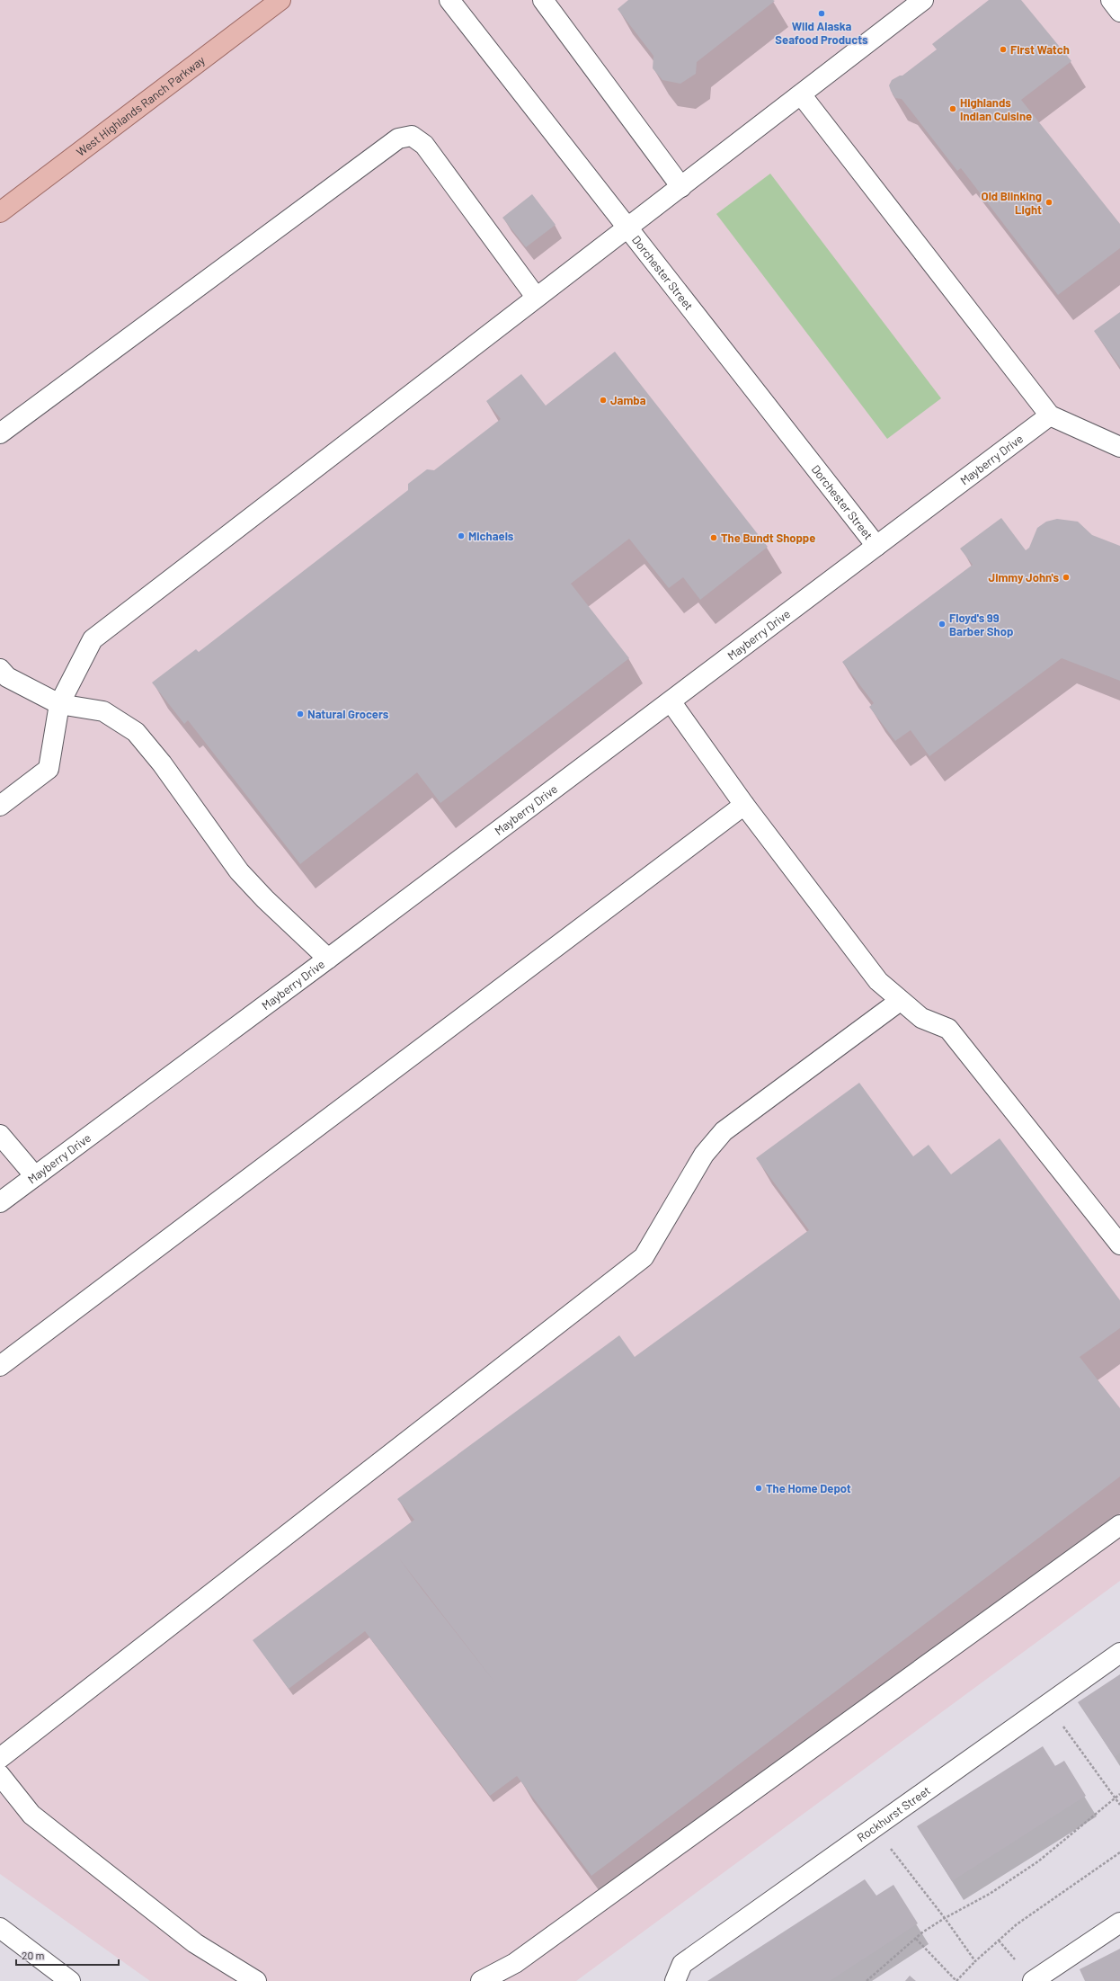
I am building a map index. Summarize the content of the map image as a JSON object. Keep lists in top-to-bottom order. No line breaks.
{"streets":{"main road":["West Highlands Ranch Parkway"],"street":["Dorchester Street","Mayberry Drive","Rockhurst Street"]},"crossings":[["Dorchester Street","Mayberry Drive"]],"places":["Wild Alaska Seafood Products","First Watch","Highlands Indian Cuisine","Old Blinking Light","Jamba","Michaels","The Bundt Shoppe","Jimmy John's","Floyd's 99 Barber Shop","Natural Grocers","The Home Depot"],"scale_bar":"20 m"}
